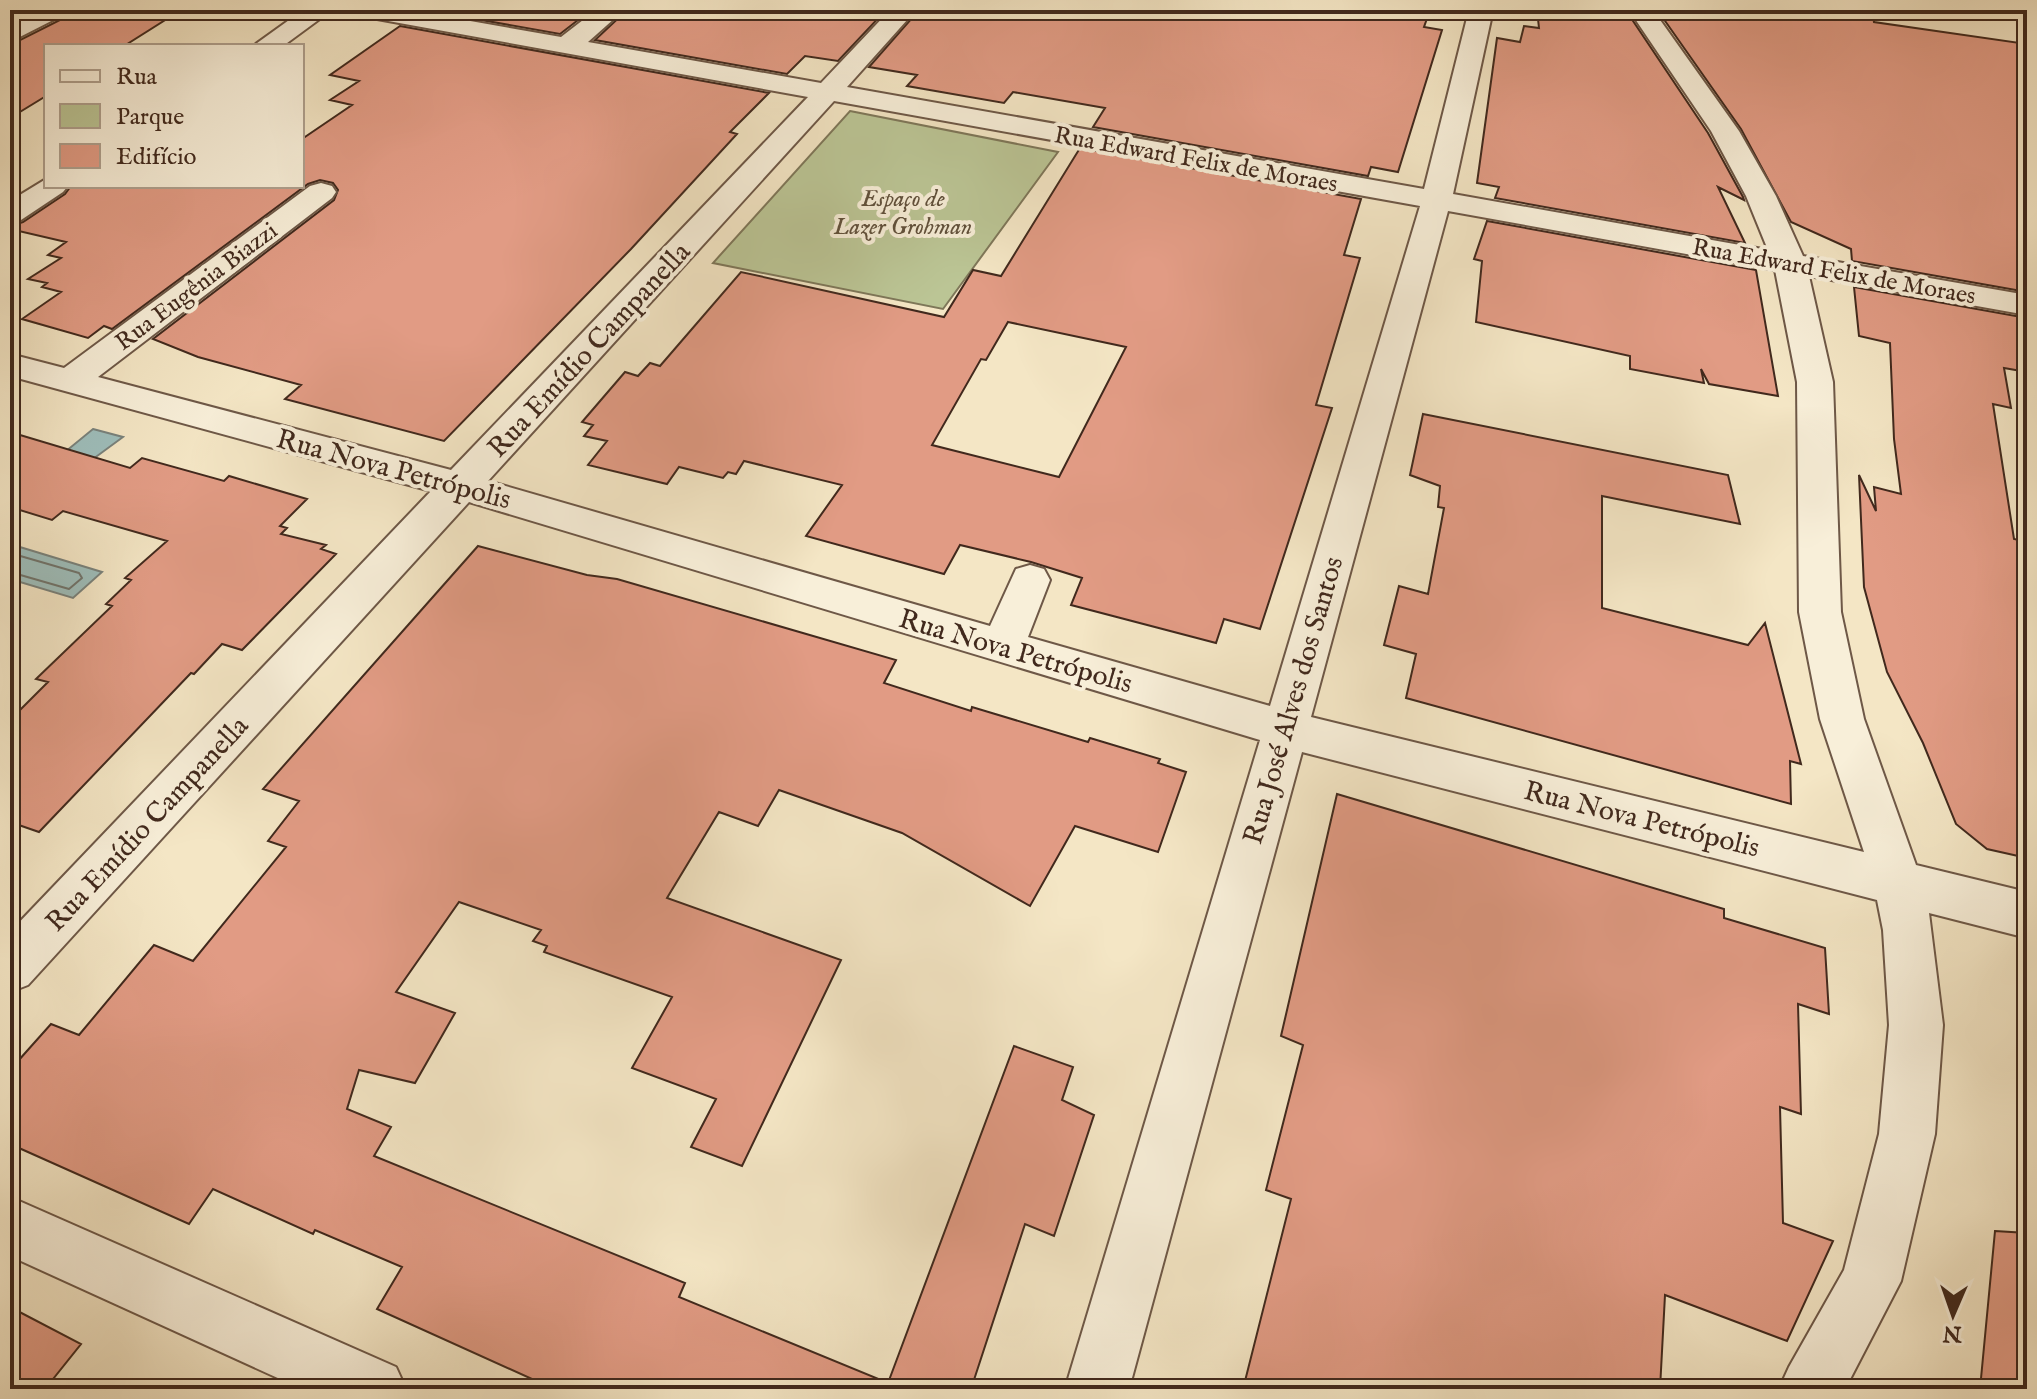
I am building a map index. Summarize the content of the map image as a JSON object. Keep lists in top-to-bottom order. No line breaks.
{"streets":{"street":["Rua Edward Felix de Moraes","Rua Eugênia Biazzi","Rua Emídio Campanella","Rua Nova Petrópolis","Rua José Alves dos Santos"]},"crossings":[["Rua Edward Felix de Moraes","Rua Emídio Campanella"],["Rua Edward Felix de Moraes","Rua José Alves dos Santos"],["Rua Eugênia Biazzi","Rua Nova Petrópolis"],["Rua Emídio Campanella","Rua Nova Petrópolis"],["Rua Nova Petrópolis","Rua José Alves dos Santos"]],"parks":["Espaço de Lazer Grohman"],"legend":["Rua","Parque","Edifício"],"north":"bottom"}
